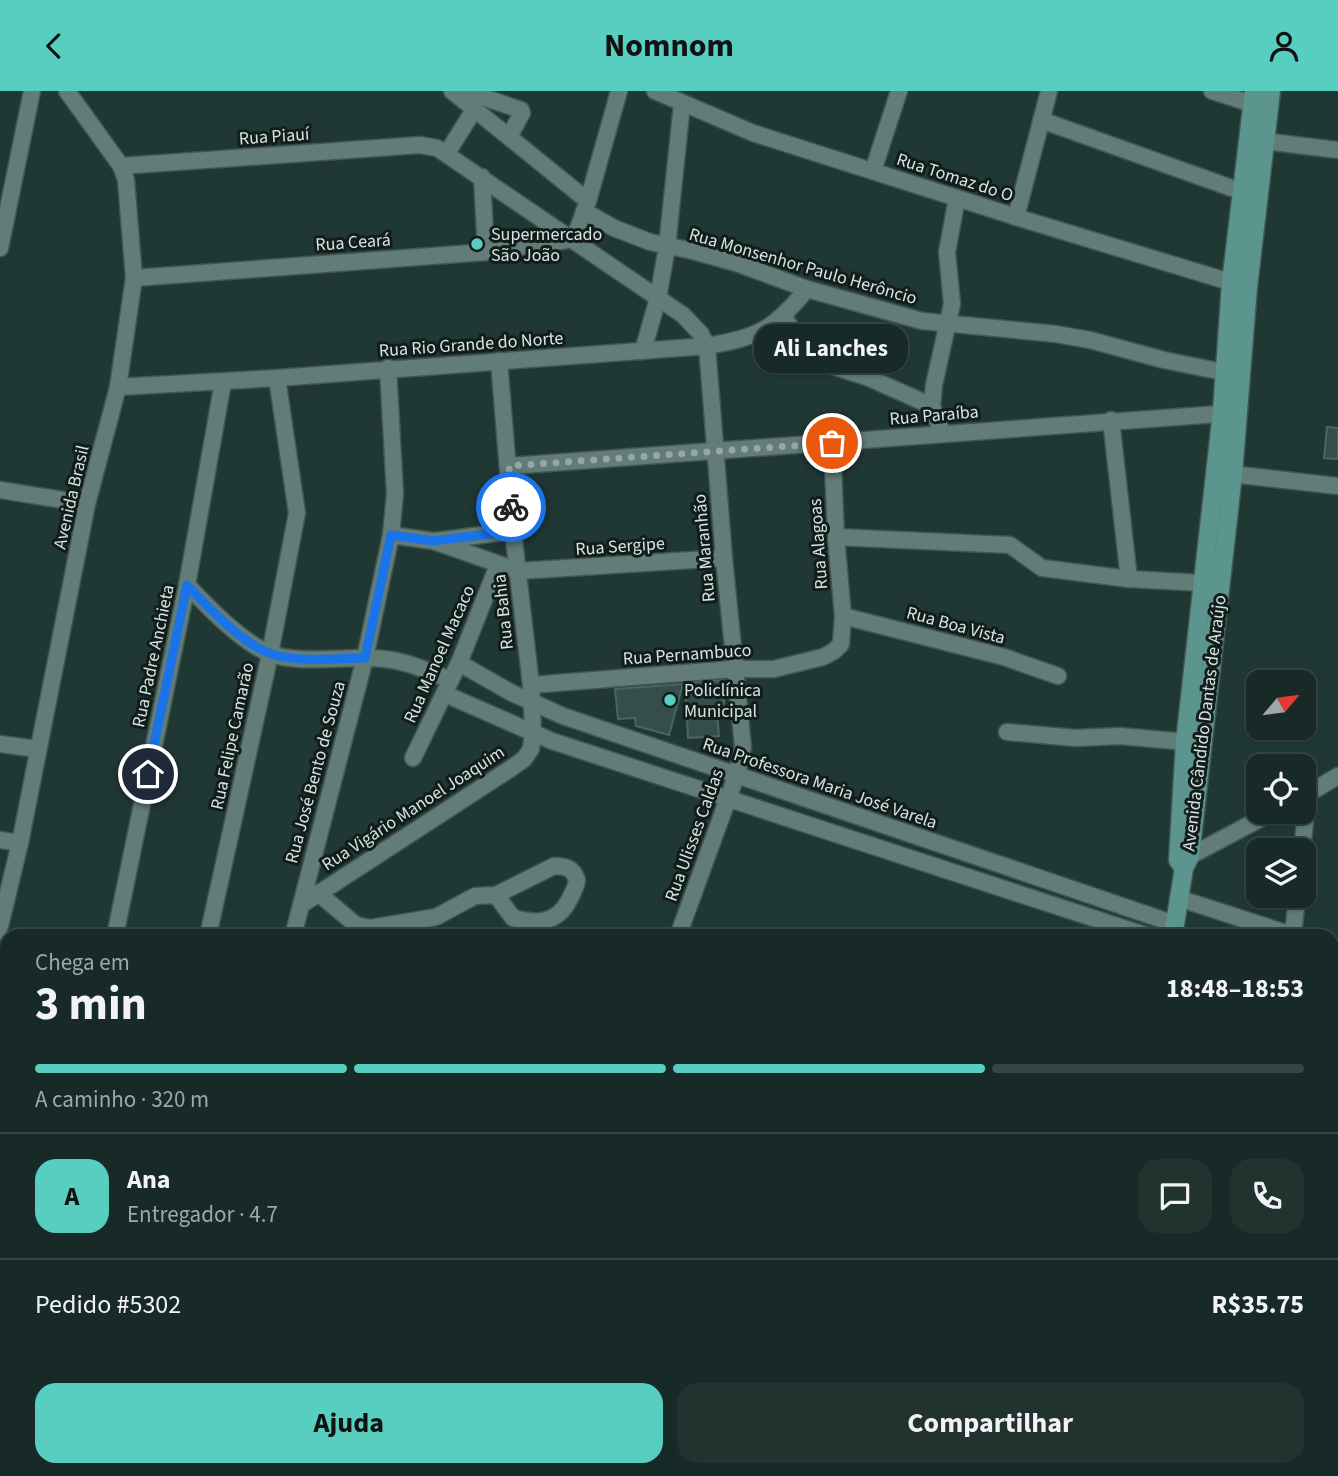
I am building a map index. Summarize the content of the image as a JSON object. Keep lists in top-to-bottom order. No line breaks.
{"streets":{"main road":["Avenida Cândido Dantas de Araújo"],"street":["Rua Piauí","Rua Tomaz do O","Rua Ceará","Rua Monsenhor Paulo Herôncio","Rua Rio Grande do Norte","Rua Paraíba","Avenida Brasil","Rua Alagoas","Rua Sergipe","Rua Maranhão","Rua Bahia","Rua Boa Vista","Rua Manoel Macaco","Rua Pernambuco","Rua Padre Anchieta","Rua Felipe Camarão","Rua José Bento de Souza","Rua Professora Maria José Varela","Rua Vigário Manoel Joaquim","Rua Ulisses Caldas"]},"crossings":[["Rua Piauí","Avenida Brasil"],["Rua Tomaz do O","Avenida Cândido Dantas de Araújo"],["Rua Ceará","Avenida Brasil"],["Rua Monsenhor Paulo Herôncio","Rua Rio Grande do Norte"],["Rua Monsenhor Paulo Herôncio","Avenida Cândido Dantas de Araújo"],["Rua Rio Grande do Norte","Avenida Brasil"],["Rua Rio Grande do Norte","Rua Maranhão"],["Rua Rio Grande do Norte","Rua Bahia"],["Rua Rio Grande do Norte","Rua Padre Anchieta"],["Rua Rio Grande do Norte","Rua Felipe Camarão"],["Rua Rio Grande do Norte","Rua José Bento de Souza"],["Rua Paraíba","Rua Alagoas"],["Rua Paraíba","Rua Maranhão"],["Rua Paraíba","Rua Bahia"],["Rua Paraíba","Avenida Cândido Dantas de Araújo"],["Rua Alagoas","Rua Boa Vista"],["Rua Alagoas","Rua Pernambuco"],["Rua Sergipe","Rua Maranhão"],["Rua Sergipe","Rua Bahia"],["Rua Sergipe","Rua Manoel Macaco"],["Rua Maranhão","Rua Pernambuco"],["Rua Maranhão","Rua Ulisses Caldas"],["Rua Bahia","Rua Pernambuco"],["Rua Bahia","Rua Professora Maria José Varela"],["Rua Bahia","Rua Vigário Manoel Joaquim"],["Rua Manoel Macaco","Rua Professora Maria José Varela"],["Rua José Bento de Souza","Rua Vigário Manoel Joaquim"],["Rua Professora Maria José Varela","Rua Ulisses Caldas"]],"places":["Supermercado São João","Ali Lanches","Policlínica Municipal"],"north":"top right","page":{"header":"Nomnom","bubble":"Ali Lanches","heading":["3 min","Chega em","18:48–18:53"],"panel":["Ana","Entregador · 4.7","Pedido #5302","R$35.75"],"bar":"A caminho · 320 m","round":"A","buttons":["Ajuda","Compartilhar"]}}
